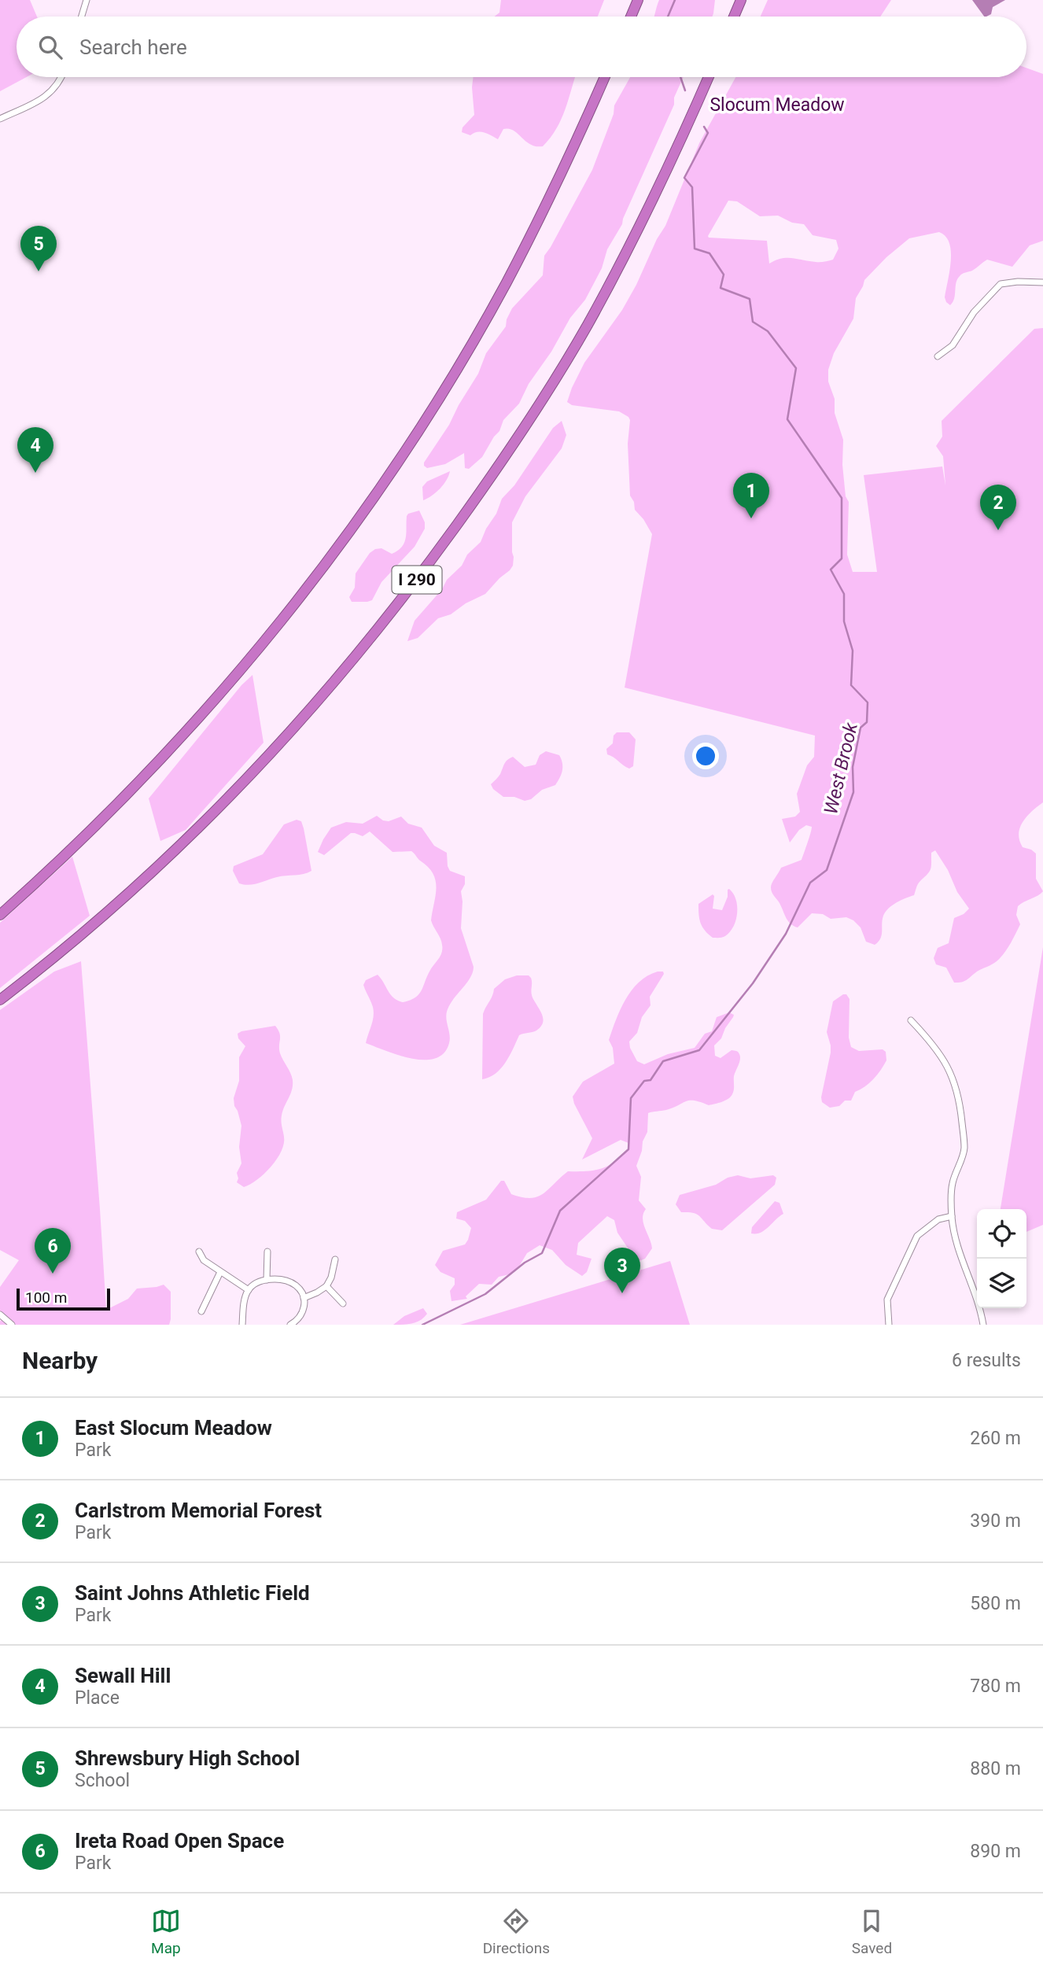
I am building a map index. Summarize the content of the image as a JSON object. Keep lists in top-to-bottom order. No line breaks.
{"streets":{"highway":["I 290"]},"water":["West Brook"],"parks":["Slocum Meadow"],"scale_bar":"100 m","page":{"search":"Search here","pins":["5","4","1","2","6","3"],"scale":"100 m","heading":["Nearby","6 results"],"list":[{"mark":"1","name":"East Slocum Meadow","note":"Park","value":"260 m"},{"mark":"2","name":"Carlstrom Memorial Forest","note":"Park","value":"390 m"},{"mark":"3","name":"Saint Johns Athletic Field","note":"Park","value":"580 m"},{"mark":"4","name":"Sewall Hill","note":"Place","value":"780 m"},{"mark":"5","name":"Shrewsbury High School","note":"School","value":"880 m"},{"mark":"6","name":"Ireta Road Open Space","note":"Park","value":"890 m"}],"nav":["Map","Directions","Saved"]}}
